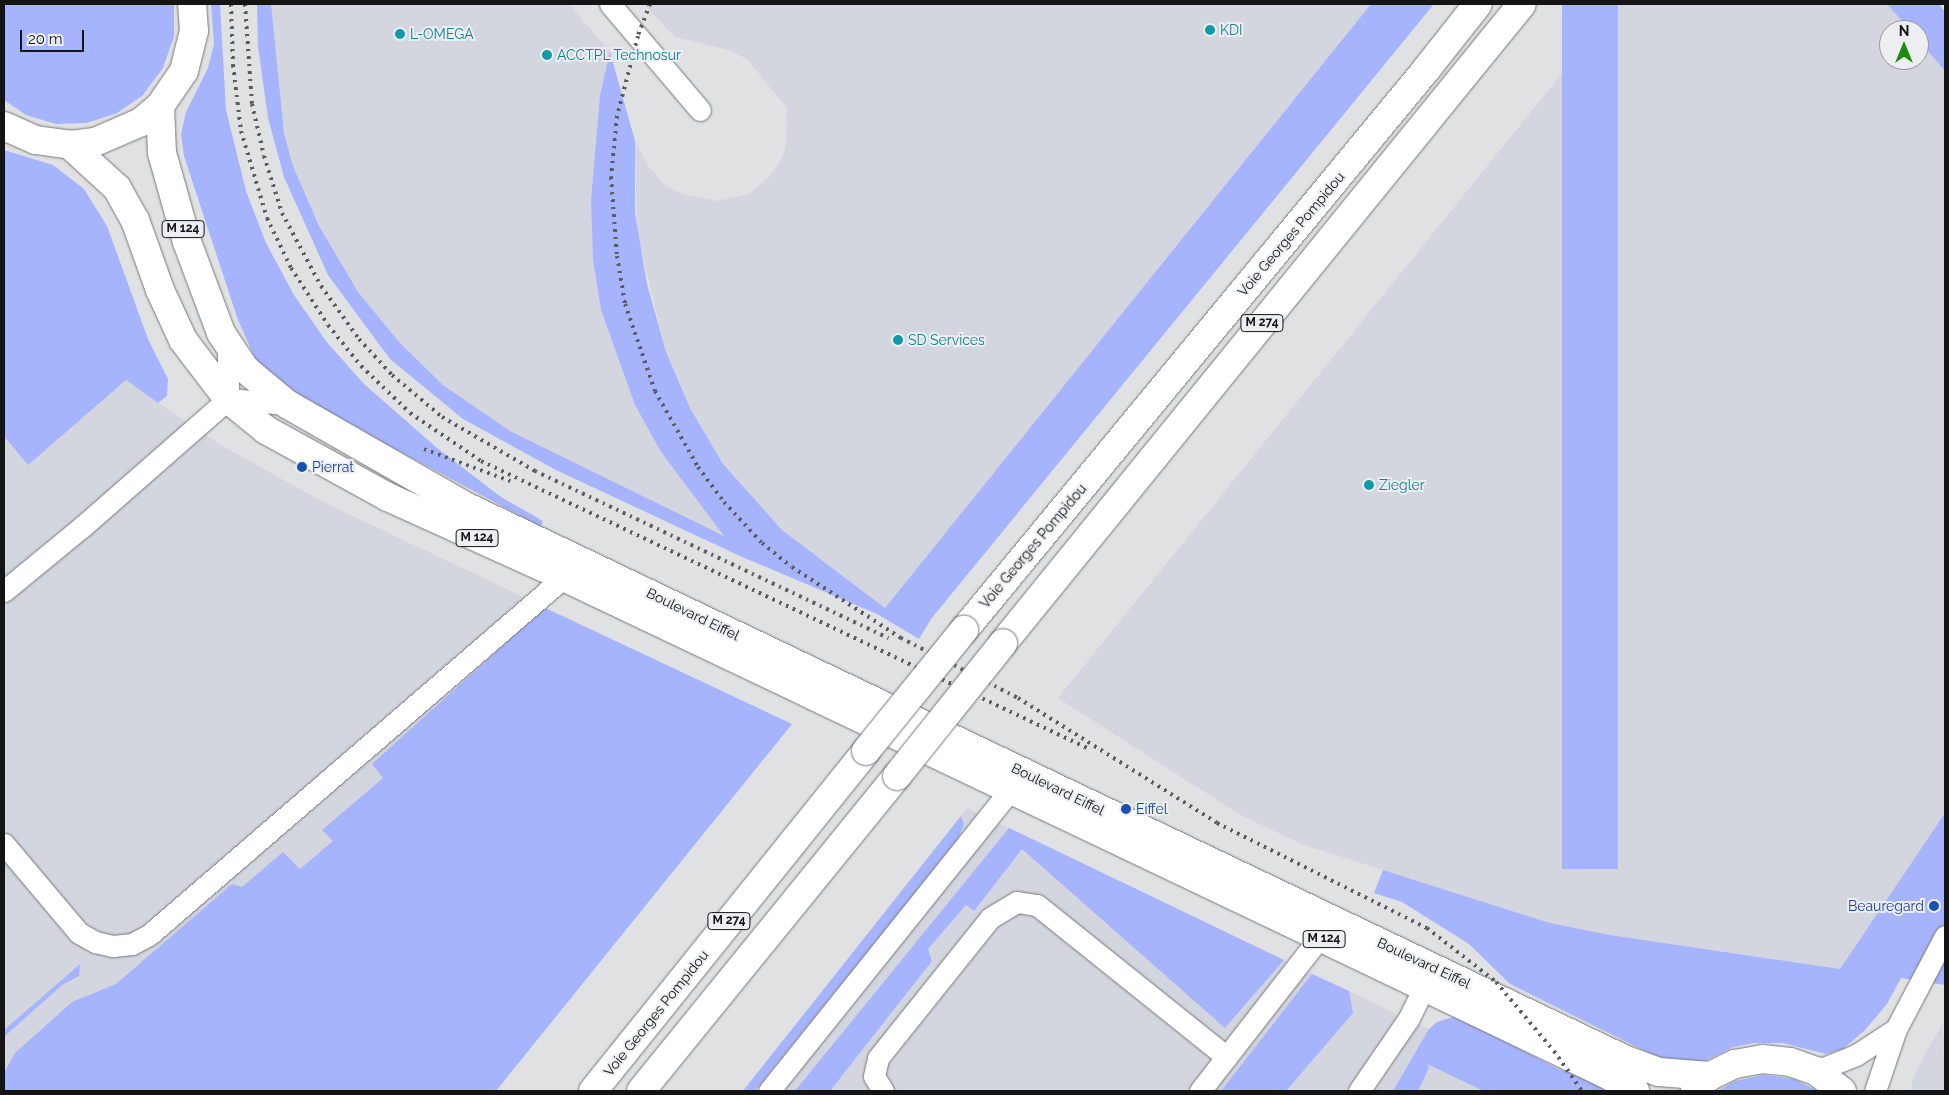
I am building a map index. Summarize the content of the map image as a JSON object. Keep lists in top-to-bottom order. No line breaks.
{"streets":{"main road":["M 124","Voie Georges Pompidou","M 274","Boulevard Eiffel"]},"crossings":[["M 124","Boulevard Eiffel"]],"places":["KDI","L-OMEGA","ACCTPL Technosur","SD Services","Pierrat","Ziegler","Eiffel","Beauregard"],"scale_bar":"20 m","north":"top"}
